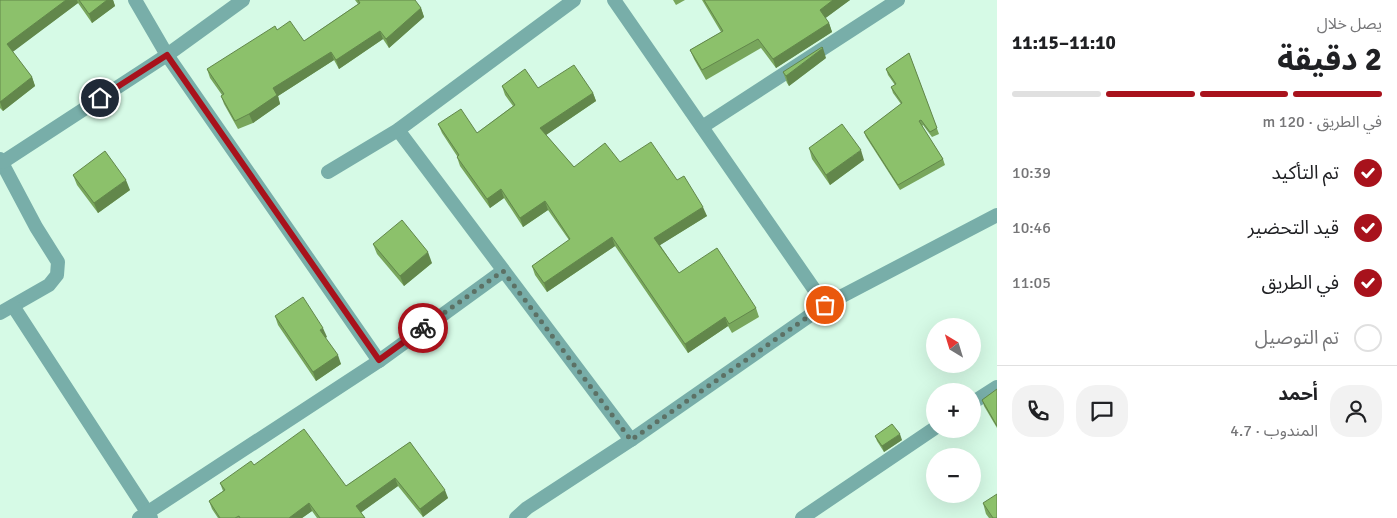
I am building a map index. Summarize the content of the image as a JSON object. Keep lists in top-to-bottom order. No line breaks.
{"north":"top left","page":{"heading":["2 دقيقة","يصل خلال","11:10–11:15"],"panel":["أحمد","المندوب · 4.7"],"bar":"في الطريق · 120 m","list":[["تم التأكيد","10:39"],["قيد التحضير","10:46"],["في الطريق","11:05"],"تم التوصيل"],"map_buttons":["+","−"]}}
